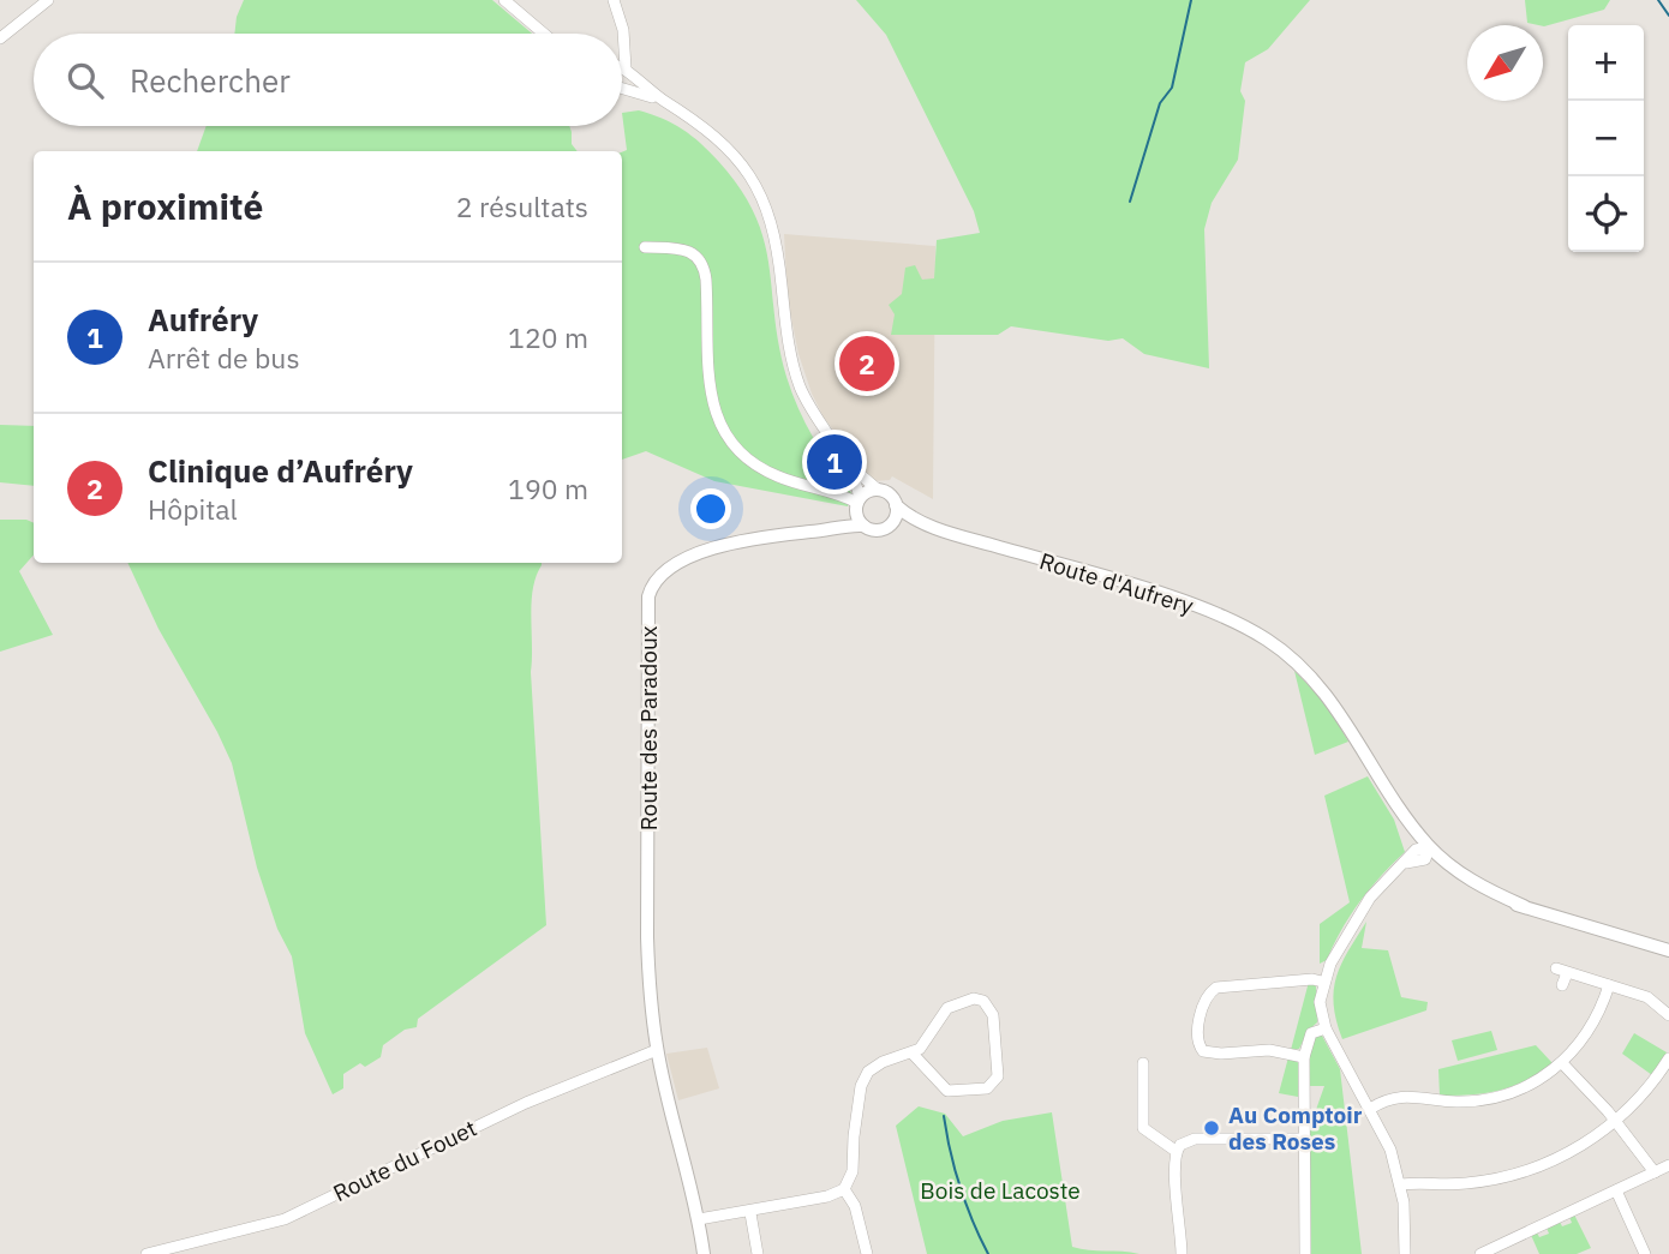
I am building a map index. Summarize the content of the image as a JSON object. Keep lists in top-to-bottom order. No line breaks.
{"streets":{"main road":["Route d'Aufrery","Route des Paradoux"],"street":["Route du Fouet"]},"crossings":[["Route d'Aufrery","Route des Paradoux"],["Route des Paradoux","Route du Fouet"]],"parks":["Bois de Lacoste"],"places":["Au Comptoir des Roses"],"north":"bottom left","page":{"map_buttons":["+","−"],"search":"Rechercher","heading":["À proximité","2 résultats"],"list":[{"mark":"1","name":"Aufréry","note":"Arrêt de bus","value":"120 m"},{"mark":"2","name":"Clinique d’Aufréry","note":"Hôpital","value":"190 m"}],"pins":["2","1"]}}
